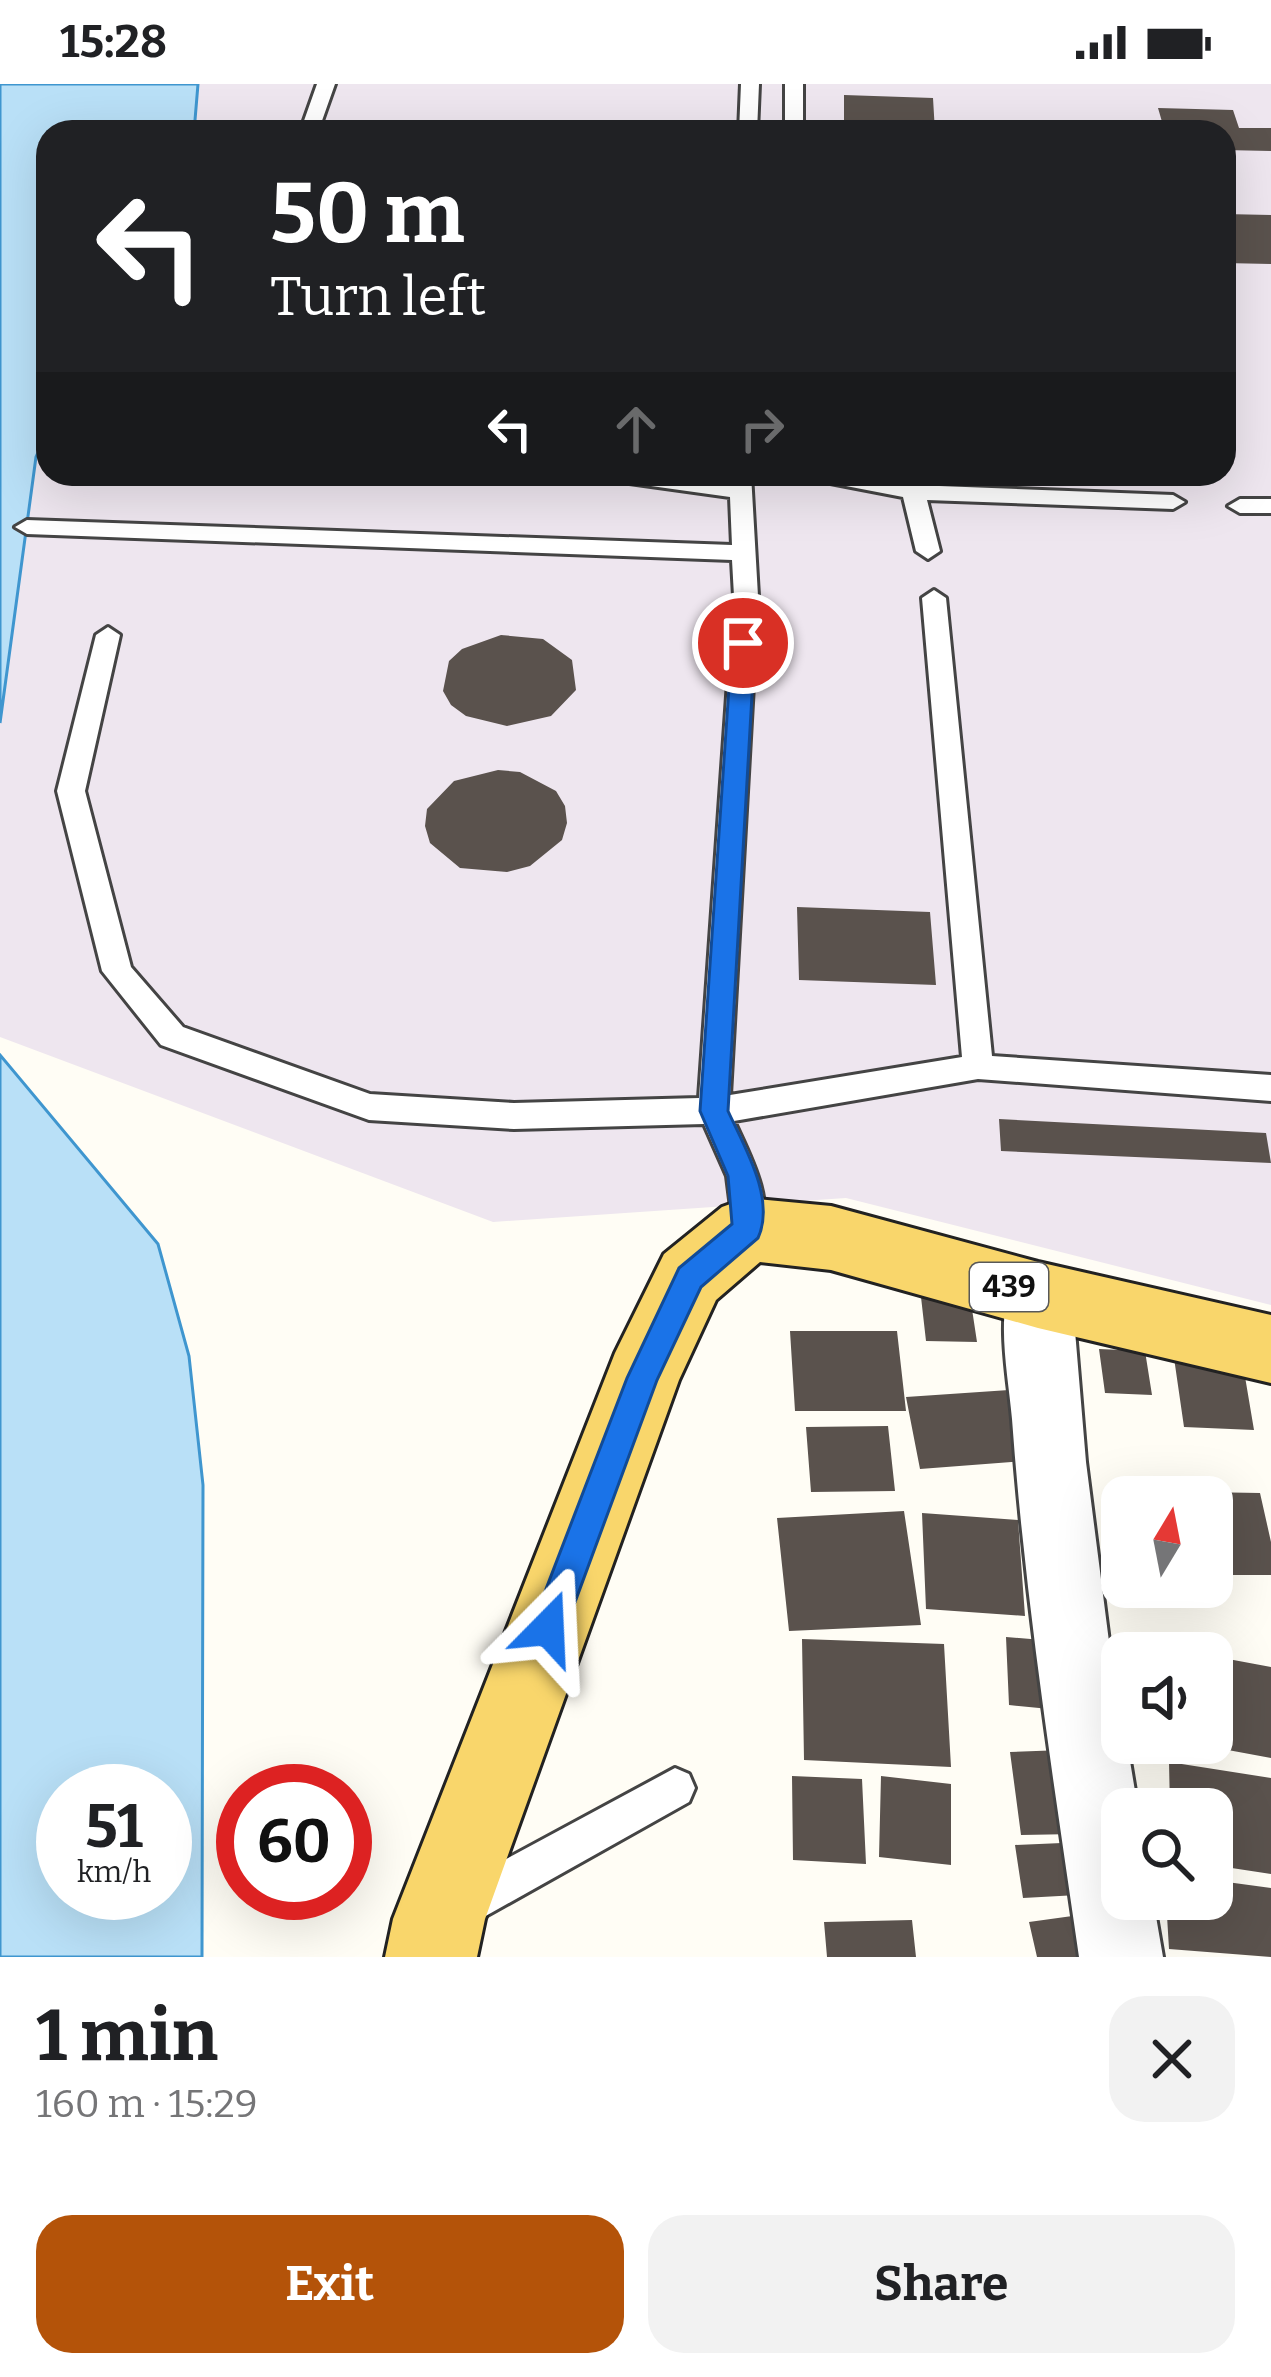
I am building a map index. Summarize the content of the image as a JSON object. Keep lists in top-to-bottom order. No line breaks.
{"streets":{"main road":["439"]},"north":"top","page":{"status":"15:28","turn":["50 m","Turn left"],"speed":"51 km/h","limit":"60","heading":["1 min","160 m · 15:29"],"buttons":["Exit","Share"]}}
